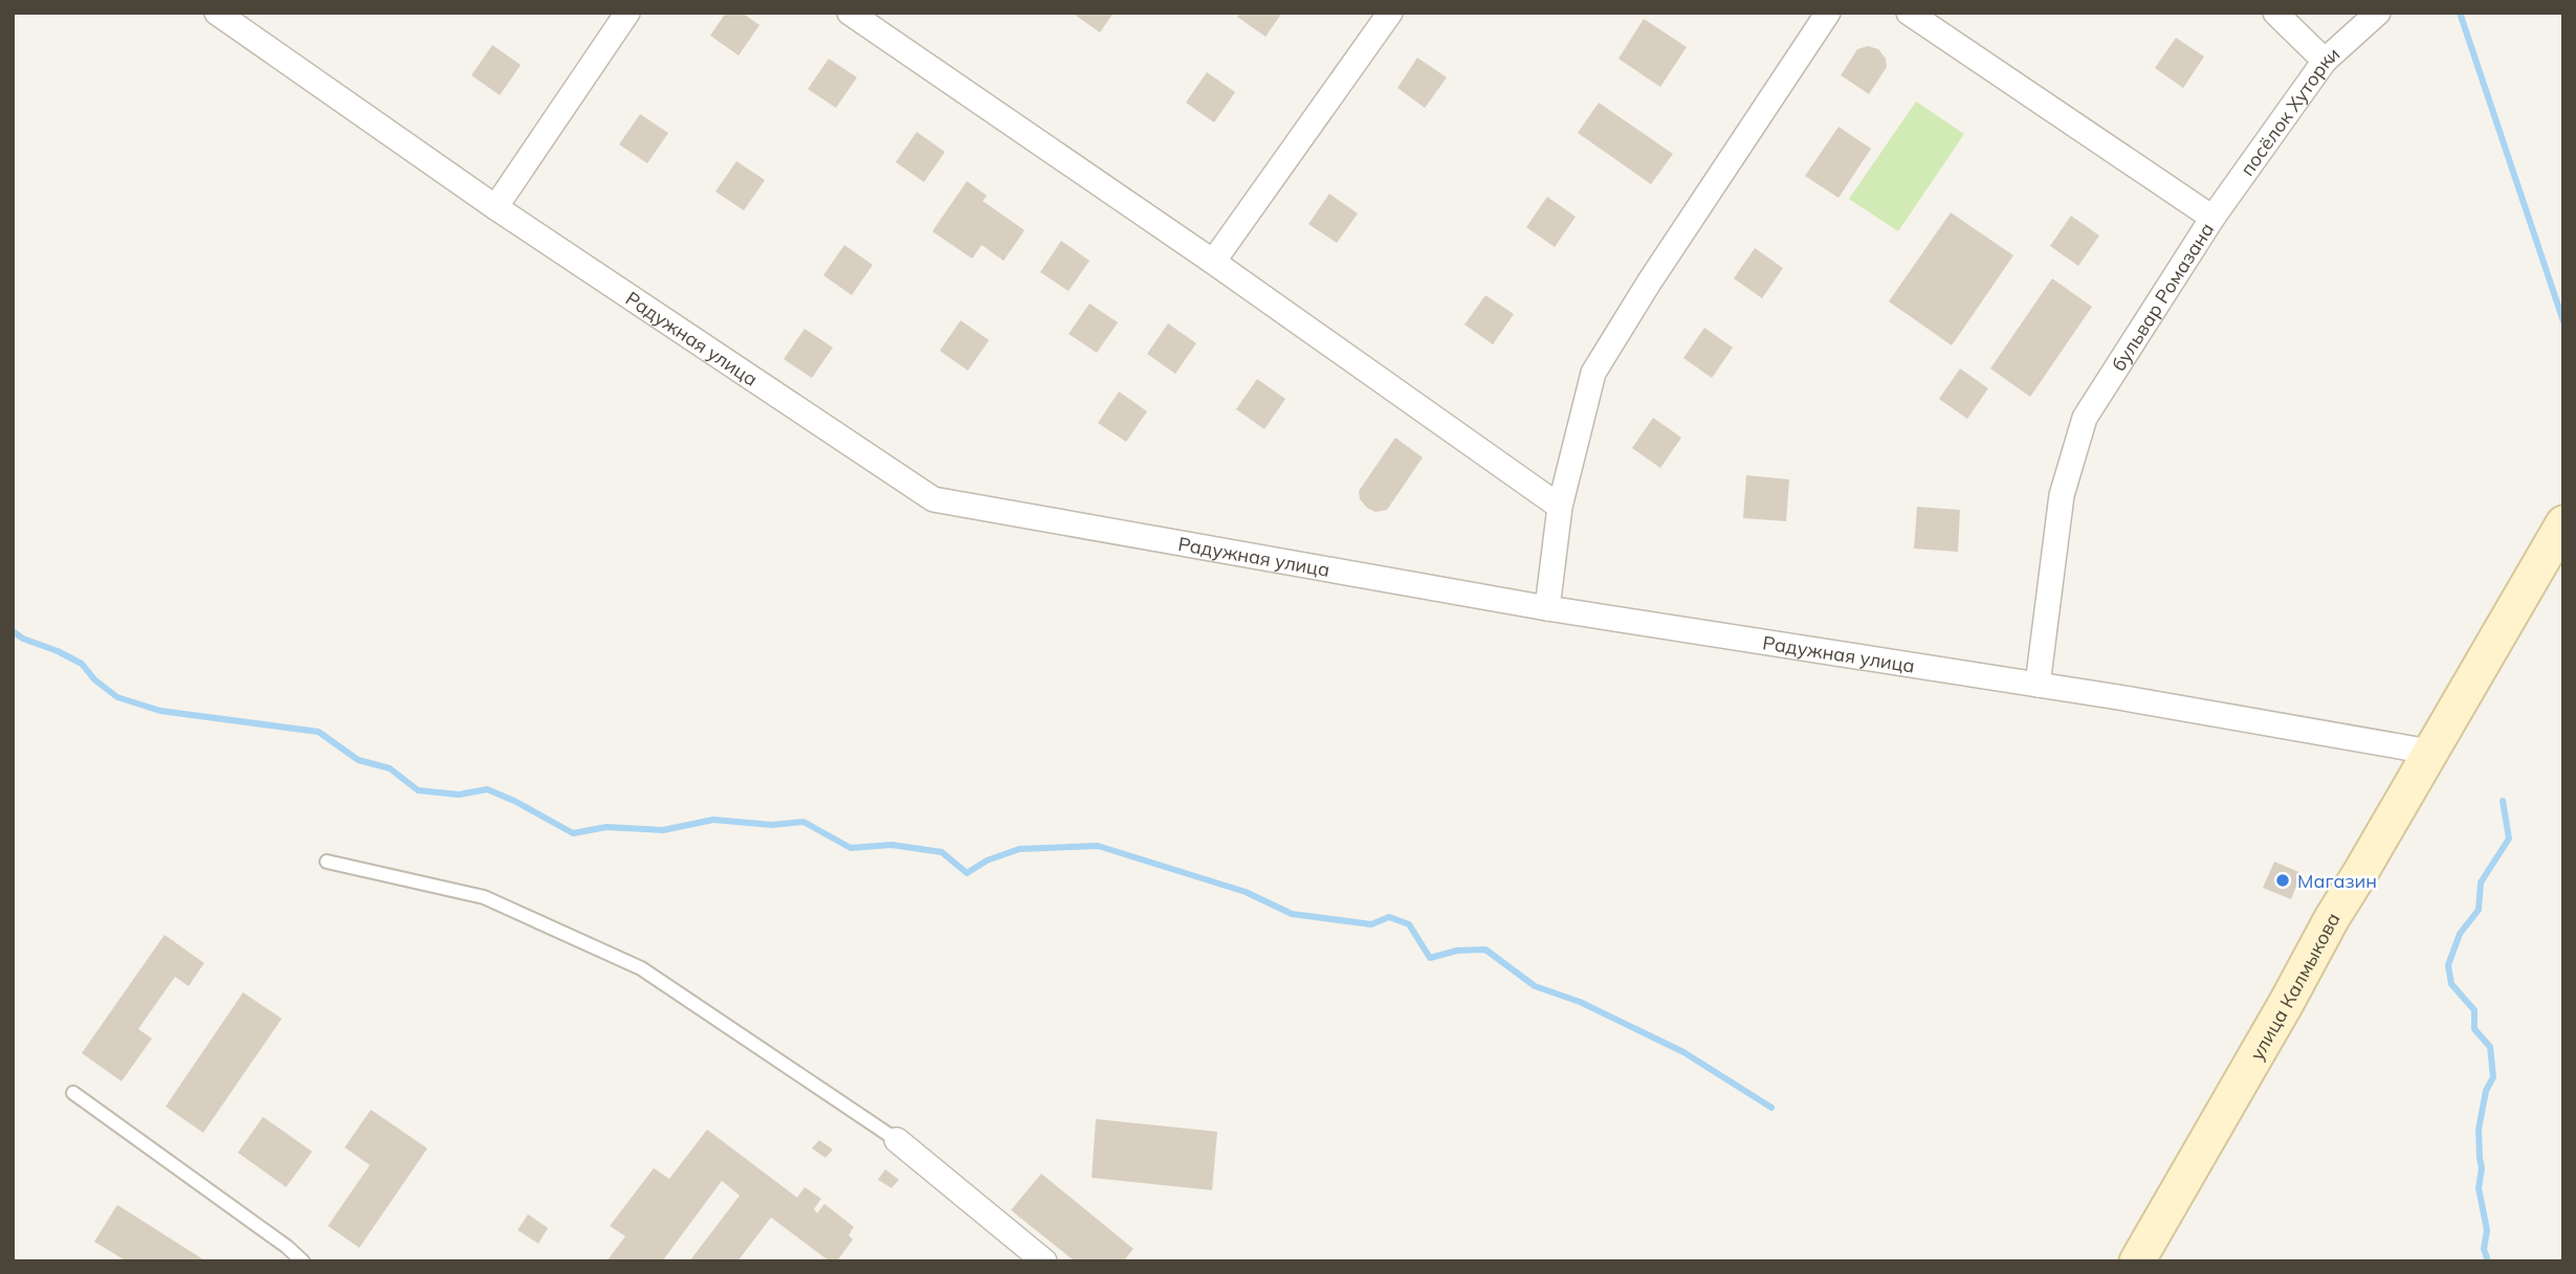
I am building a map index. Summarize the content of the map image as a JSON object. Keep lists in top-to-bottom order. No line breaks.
{"streets":{"main road":["улица Калмыкова"],"street":["посёлок Хуторки","бульвар Ромазана","Радужная улица"]},"crossings":[["посёлок Хуторки","бульвар Ромазана"],["бульвар Ромазана","Радужная улица"],["Радужная улица","улица Калмыкова"]],"places":["Магазин"]}
